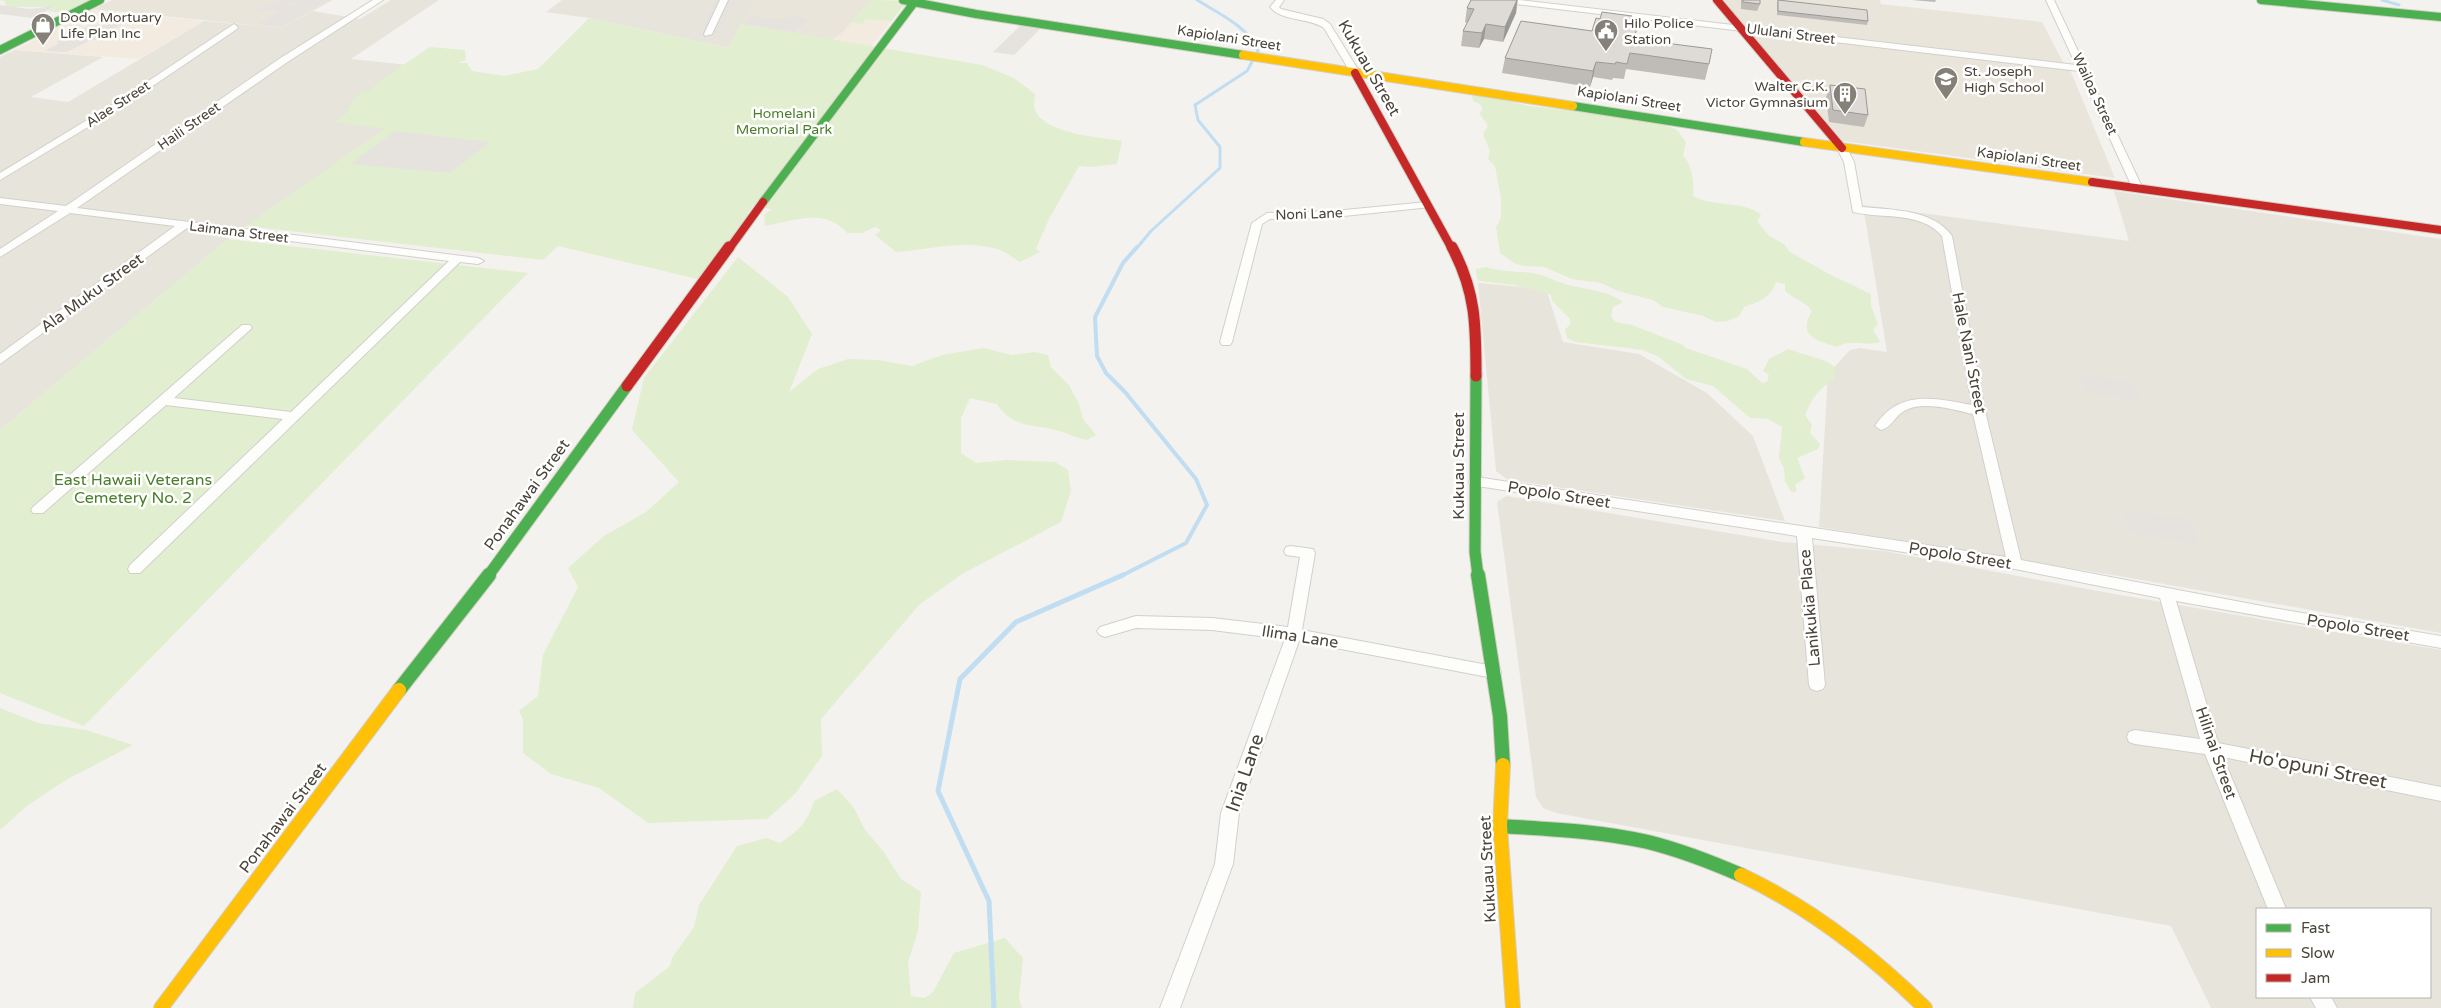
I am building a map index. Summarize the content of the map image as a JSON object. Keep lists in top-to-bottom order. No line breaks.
{"streets":{"street":["Ululani Street","Kapiolani Street","Kukuau Street","Wailoa Street","Alae Street","Haili Street","Noni Lane","Laimana Street","Ala Muku Street","Hale Nani Street","Ponahawai Street","Popolo Street","Lanikukia Place","Ilima Lane","Hilinai Street","Ho'opuni Street","Inia Lane"]},"crossings":[["Ululani Street","Wailoa Street"],["Kapiolani Street","Kukuau Street"],["Kapiolani Street","Wailoa Street"],["Kapiolani Street","Hale Nani Street"],["Kapiolani Street","Ponahawai Street"],["Kukuau Street","Noni Lane"],["Kukuau Street","Popolo Street"],["Kukuau Street","Ilima Lane"],["Haili Street","Laimana Street"],["Laimana Street","Ala Muku Street"],["Hale Nani Street","Popolo Street"],["Popolo Street","Lanikukia Place"],["Popolo Street","Hilinai Street"],["Ilima Lane","Inia Lane"],["Hilinai Street","Ho'opuni Street"]],"parks":["Homelani Memorial Park","East Hawaii Veterans Cemetery No. 2"],"places":{"shop":["Dodo Mortuary Life Plan Inc"],"public building":["Hilo Police Station"],"school or university":["St. Joseph High School"],"building":["Walter C.K. Victor Gymnasium"]},"legend":["Fast","Slow","Jam"]}
